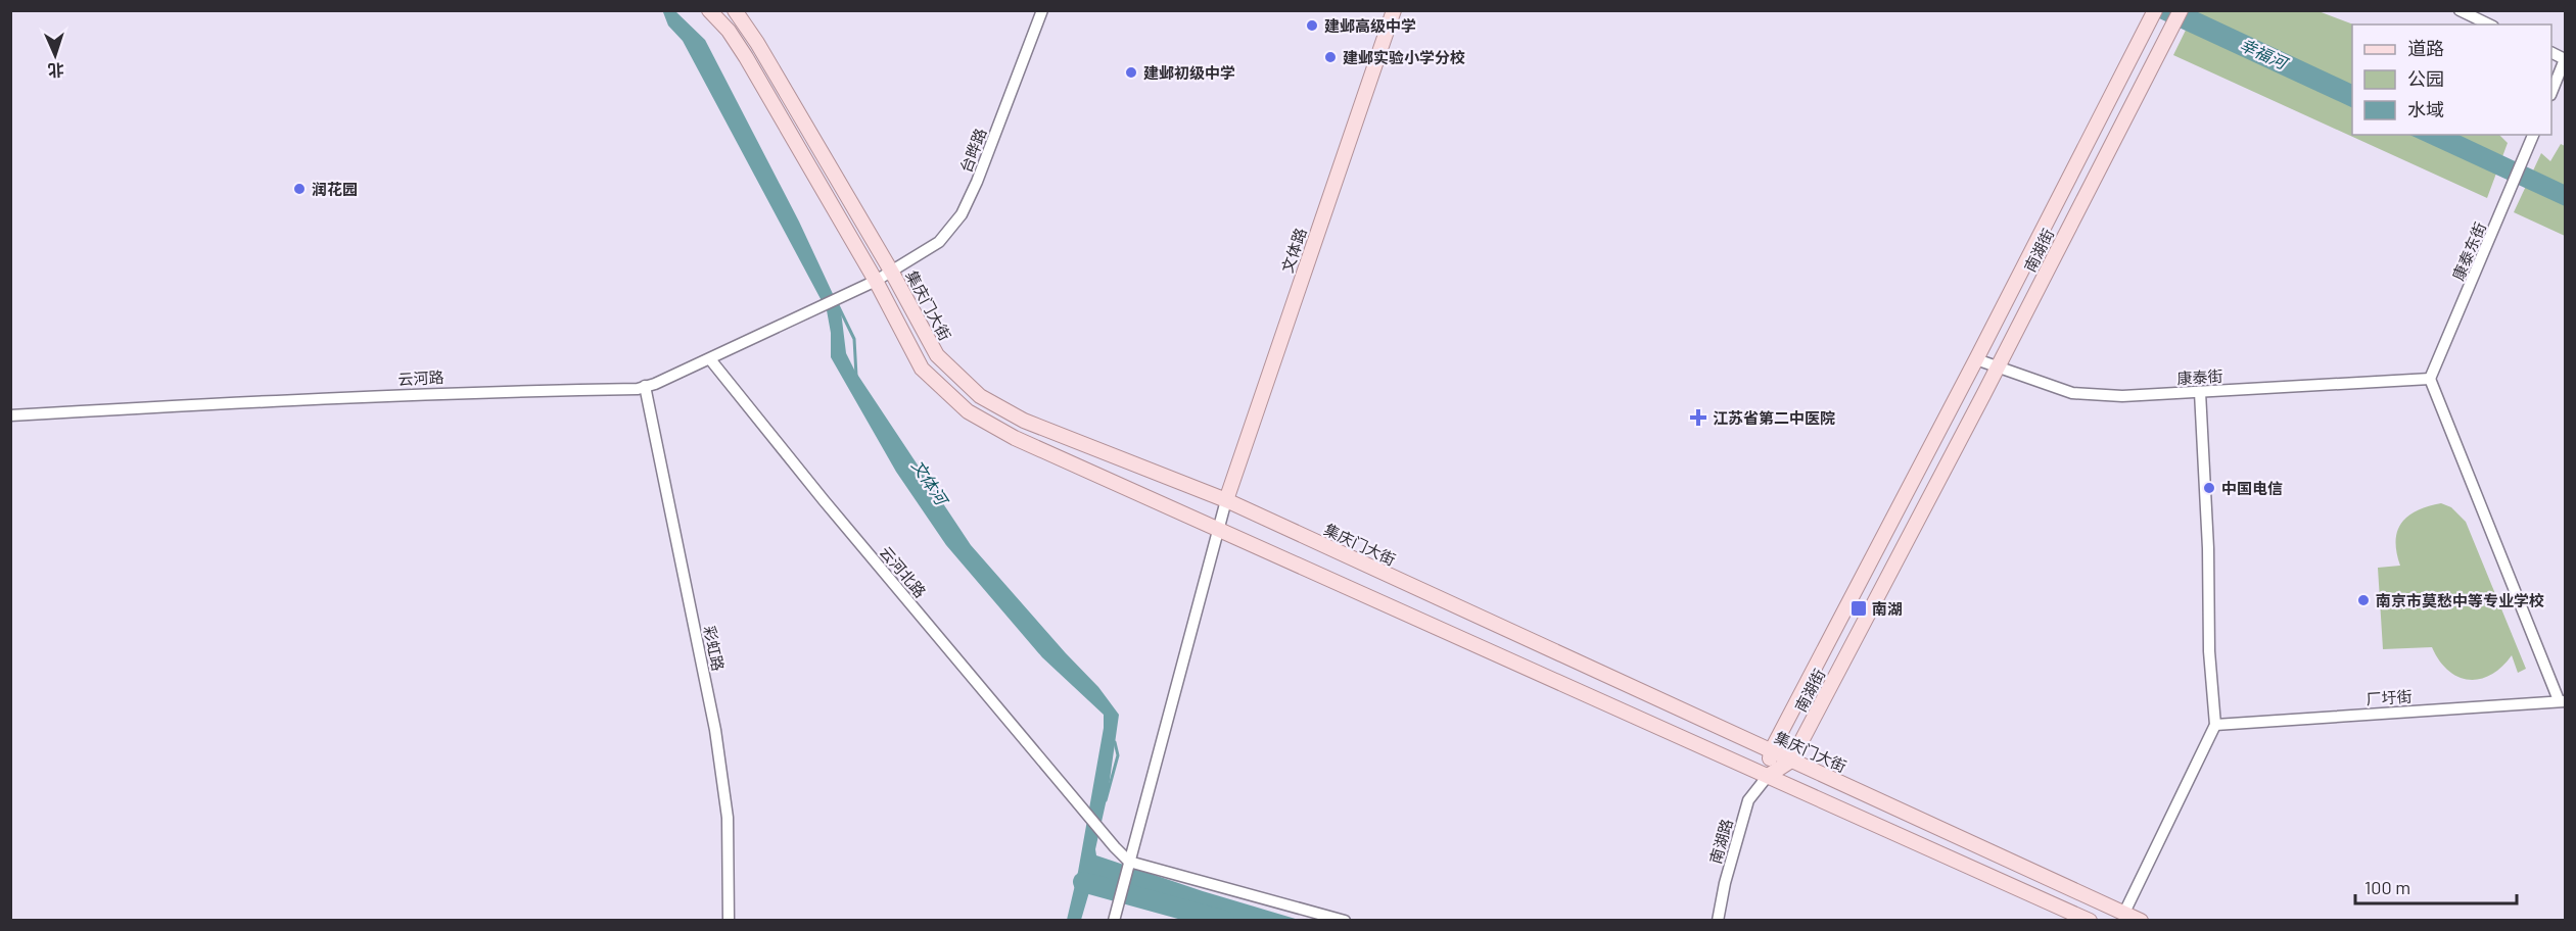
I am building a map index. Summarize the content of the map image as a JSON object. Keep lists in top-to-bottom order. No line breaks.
{"streets":{"main road":["文体路","南湖街","集庆门大街"],"street":["台晔路","康泰东街","康泰街","云河路","云河北路","彩虹路","厂圩街","南湖路"]},"crossings":[["台晔路","集庆门大街"],["台晔路","云河路"],["文体路","集庆门大街"],["南湖街","集庆门大街"],["南湖街","康泰街"],["南湖街","南湖路"],["康泰东街","康泰街"],["云河路","云河北路"],["云河路","彩虹路"]],"water":["幸福河","文体河"],"places":{"other":["建邺高级中学","建邺实验小学分校","建邺初级中学","润花园","中国电信","南京市莫愁中等专业学校"],"health":["江苏省第二中医院"],"transit":["南湖"]},"legend":["道路","公园","水域"],"scale_bar":"100 m","north":"bottom"}
